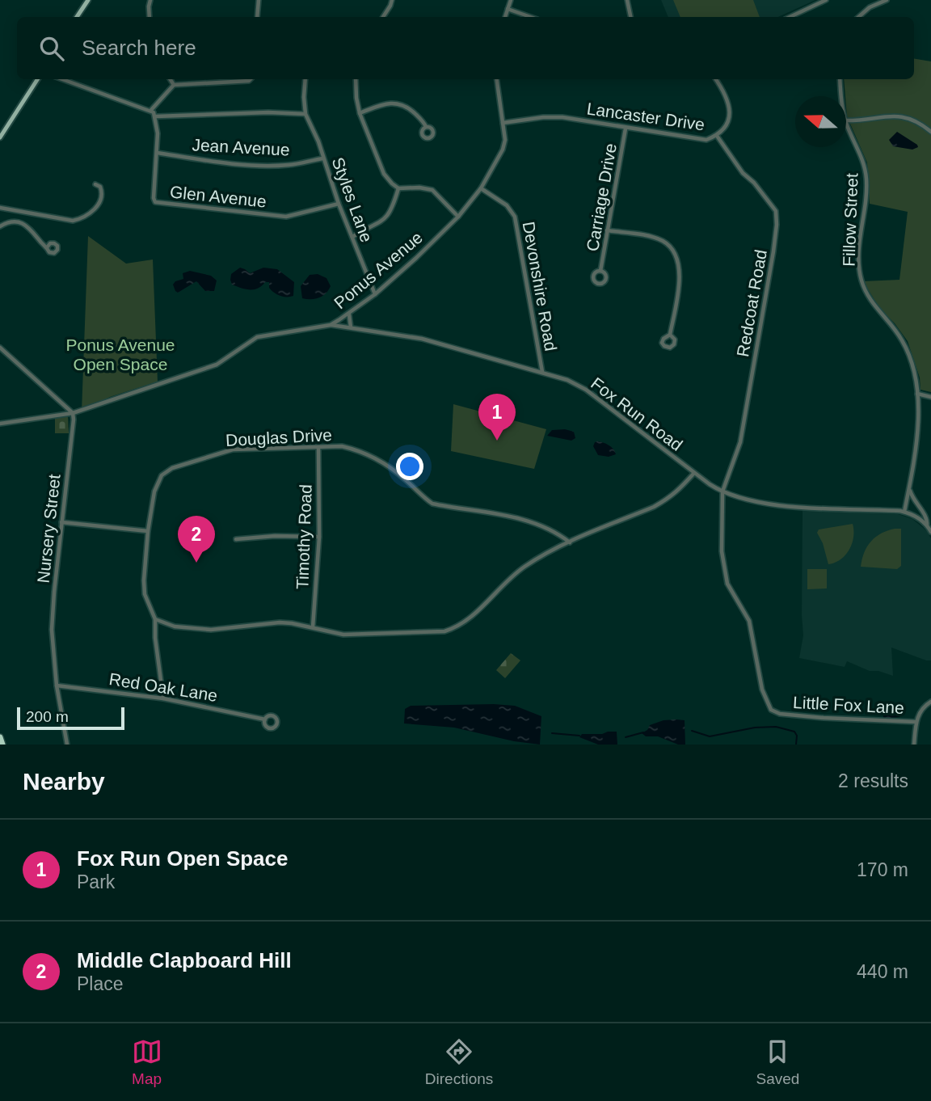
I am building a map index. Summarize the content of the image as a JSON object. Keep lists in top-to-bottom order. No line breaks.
{"streets":{"street":["Lancaster Drive","Jean Avenue","Glen Avenue","Carriage Drive","Styles Lane","Fillow Street","Ponus Avenue","Devonshire Road","Redcoat Road","Fox Run Road","Douglas Drive","Nursery Street","Timothy Road","Red Oak Lane","Little Fox Lane"]},"crossings":[["Lancaster Drive","Carriage Drive"],["Lancaster Drive","Ponus Avenue"],["Lancaster Drive","Redcoat Road"],["Jean Avenue","Glen Avenue"],["Jean Avenue","Styles Lane"],["Glen Avenue","Styles Lane"],["Styles Lane","Ponus Avenue"],["Fillow Street","Fox Run Road"],["Ponus Avenue","Devonshire Road"],["Ponus Avenue","Fox Run Road"],["Ponus Avenue","Nursery Street"],["Devonshire Road","Fox Run Road"],["Redcoat Road","Fox Run Road"],["Redcoat Road","Little Fox Lane"],["Fox Run Road","Little Fox Lane"],["Douglas Drive","Timothy Road"],["Douglas Drive","Red Oak Lane"],["Nursery Street","Red Oak Lane"]],"parks":["Ponus Avenue Open Space"],"scale_bar":"200 m","north":"left","page":{"search":"Search here","pins":["1","2"],"scale":"200 m","heading":["Nearby","2 results"],"list":[{"mark":"1","name":"Fox Run Open Space","note":"Park","value":"170 m"},{"mark":"2","name":"Middle Clapboard Hill","note":"Place","value":"440 m"}],"nav":["Map","Directions","Saved"]}}
